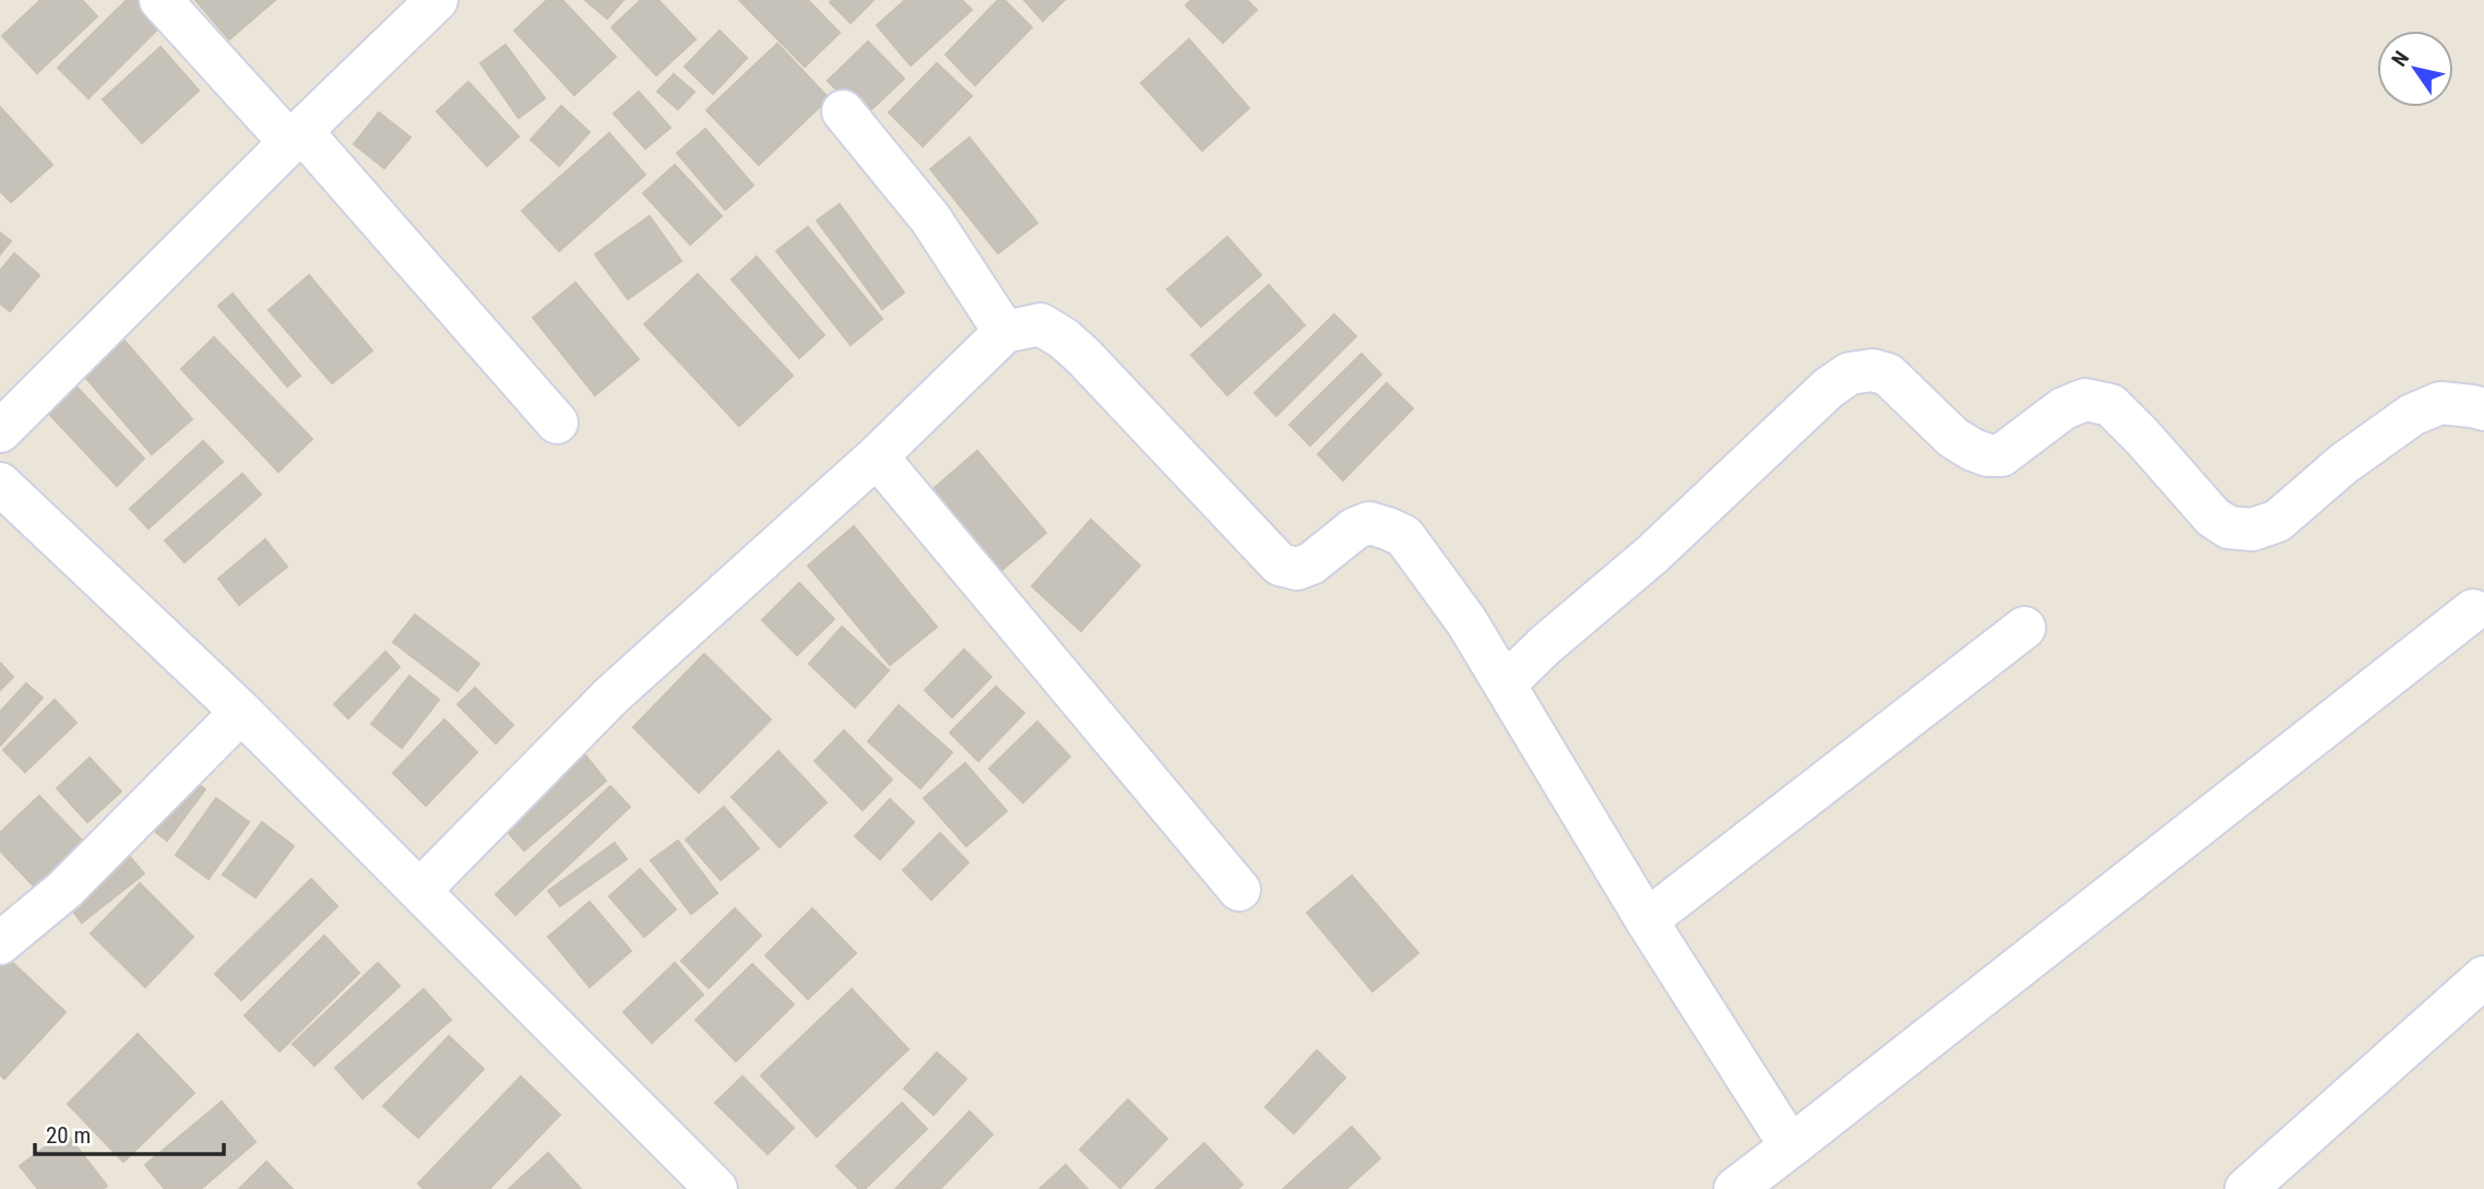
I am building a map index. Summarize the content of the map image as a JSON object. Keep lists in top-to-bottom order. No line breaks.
{"scale_bar":"20 m","north":"top left"}
